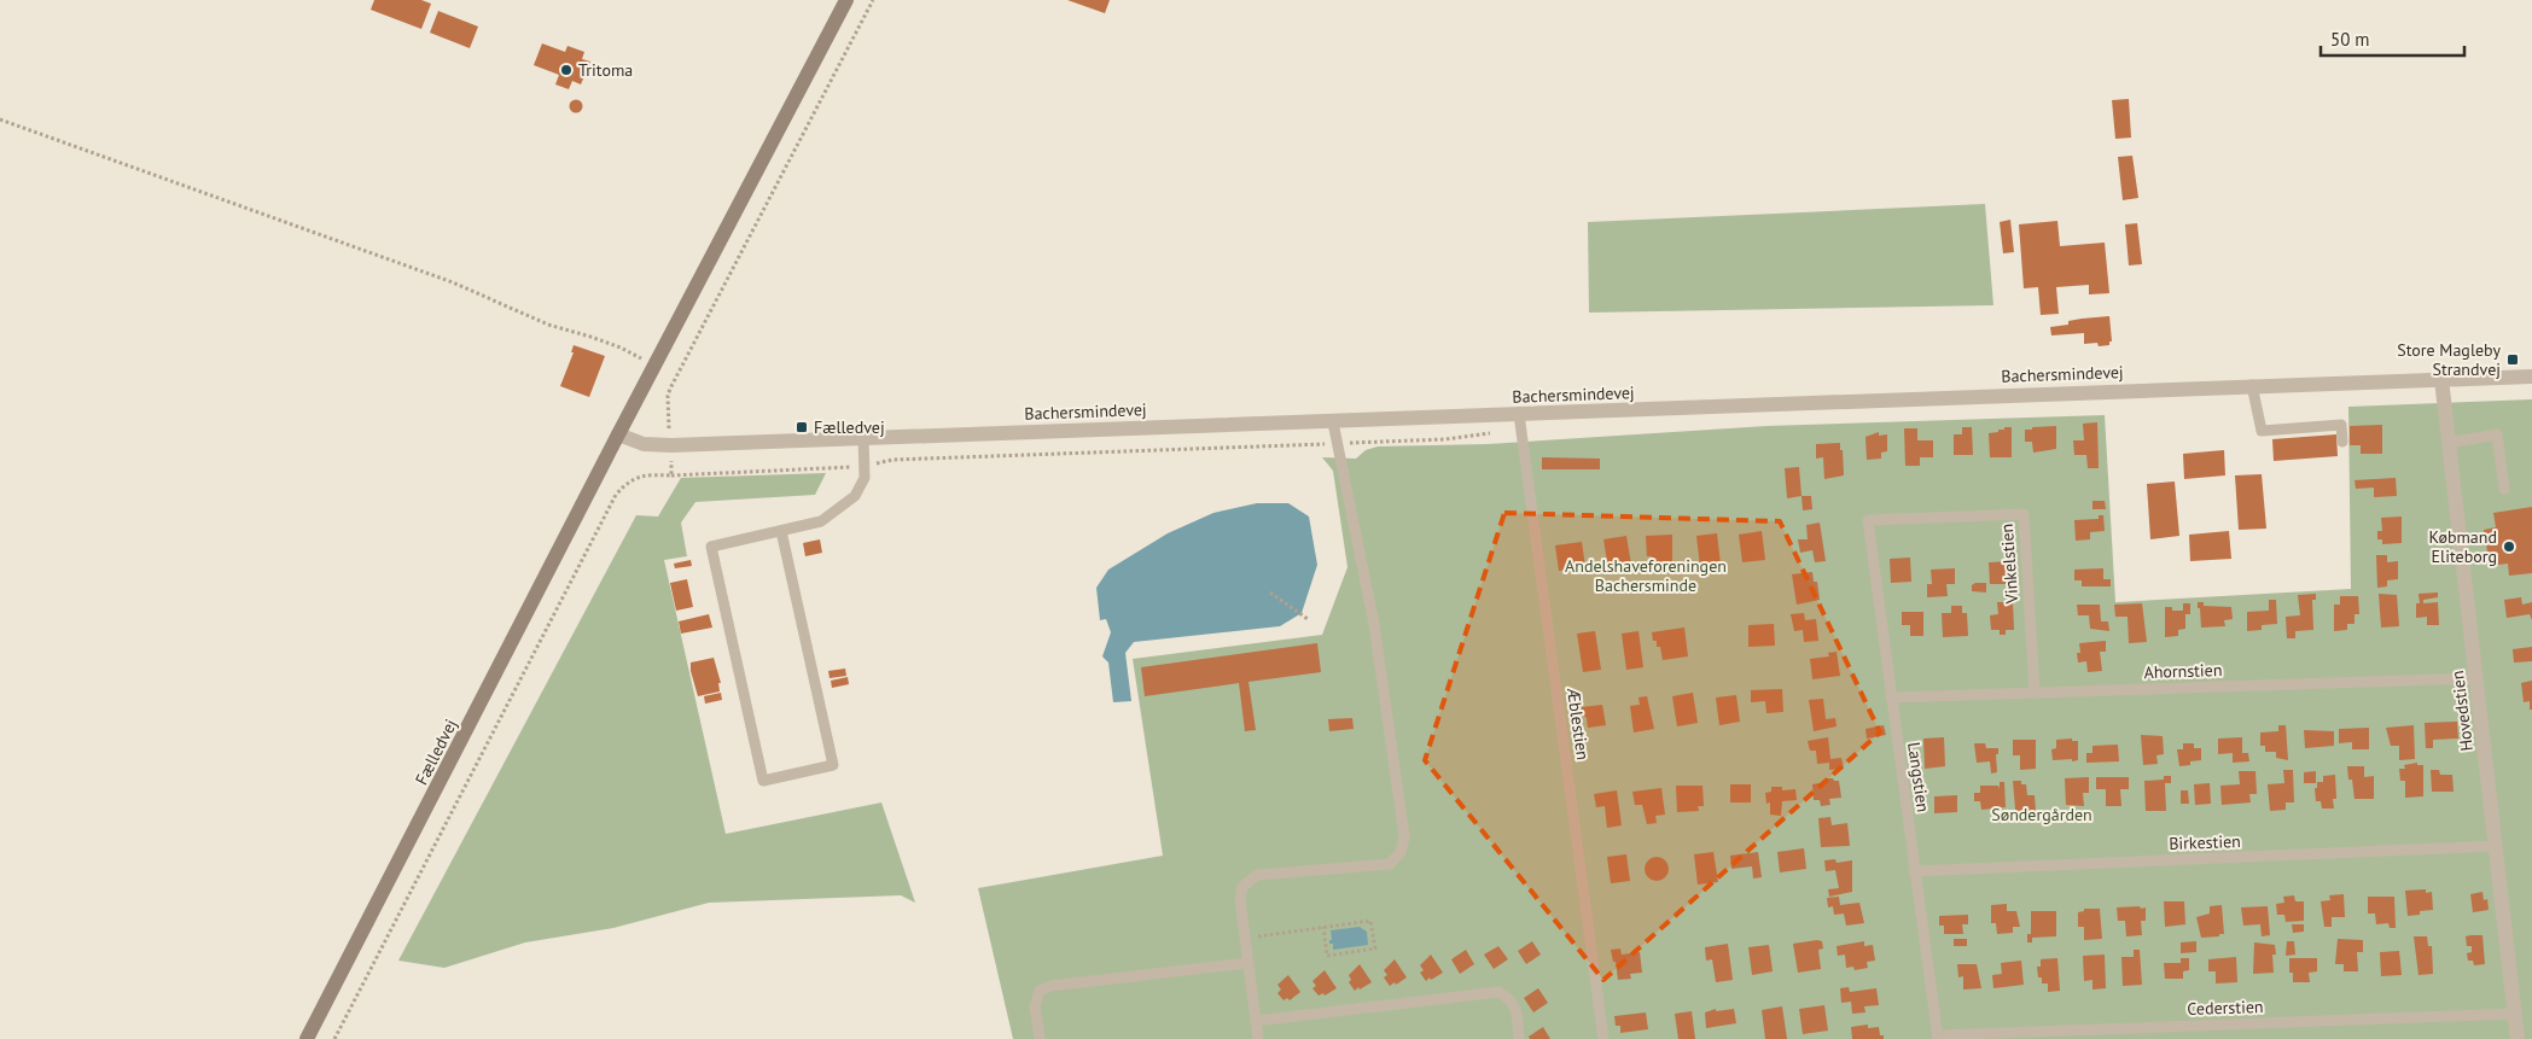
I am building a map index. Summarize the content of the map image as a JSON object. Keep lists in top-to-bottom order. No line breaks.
{"streets":{"street":["Bachersmindevej","Hovedstien","Fælledvej"],"lane":["Vinkelstien","Ahornstien","Æblestien","Langstien","Birkestien","Cederstien"]},"crossings":[["Bachersmindevej","Hovedstien"],["Bachersmindevej","Æblestien"],["Bachersmindevej","Fælledvej"],["Vinkelstien","Ahornstien"],["Vinkelstien","Langstien"],["Ahornstien","Hovedstien"],["Ahornstien","Langstien"],["Hovedstien","Birkestien"],["Hovedstien","Cederstien"],["Langstien","Birkestien"],["Langstien","Cederstien"]],"parks":["Andelshaveforeningen Bachersminde","Søndergården"],"places":{"other":["Tritoma","Købmand Eliteborg"],"transit":["Store Magleby Strandvej","Fælledvej"]},"scale_bar":"50 m"}
